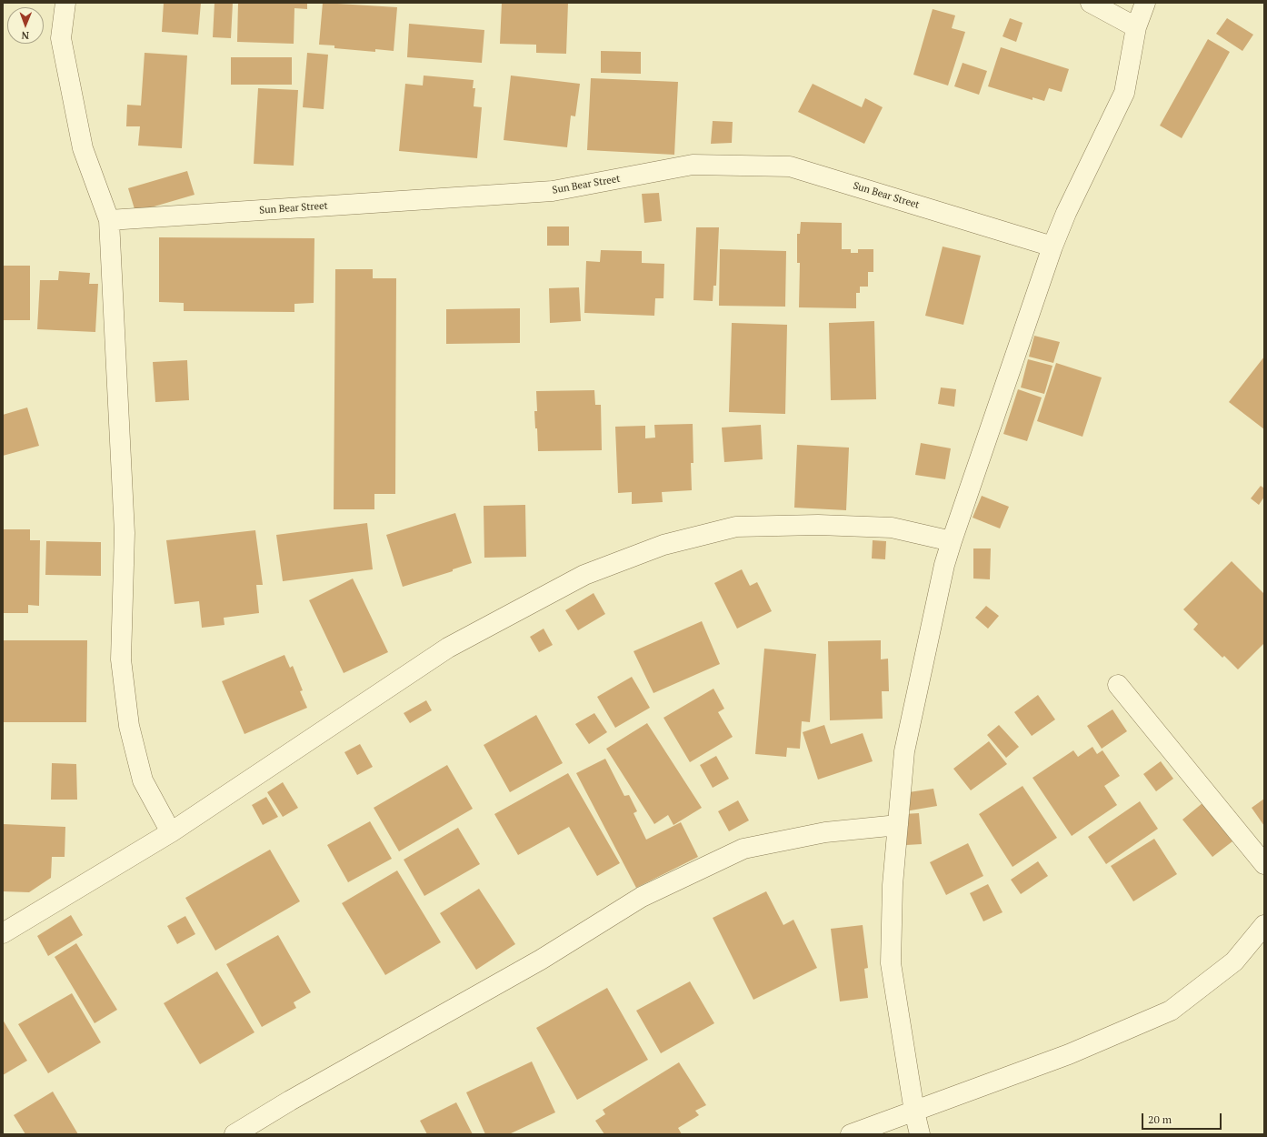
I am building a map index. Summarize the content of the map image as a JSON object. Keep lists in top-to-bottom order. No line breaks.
{"streets":{"street":["Sun Bear Street"]},"scale_bar":"20 m","north":"bottom"}
